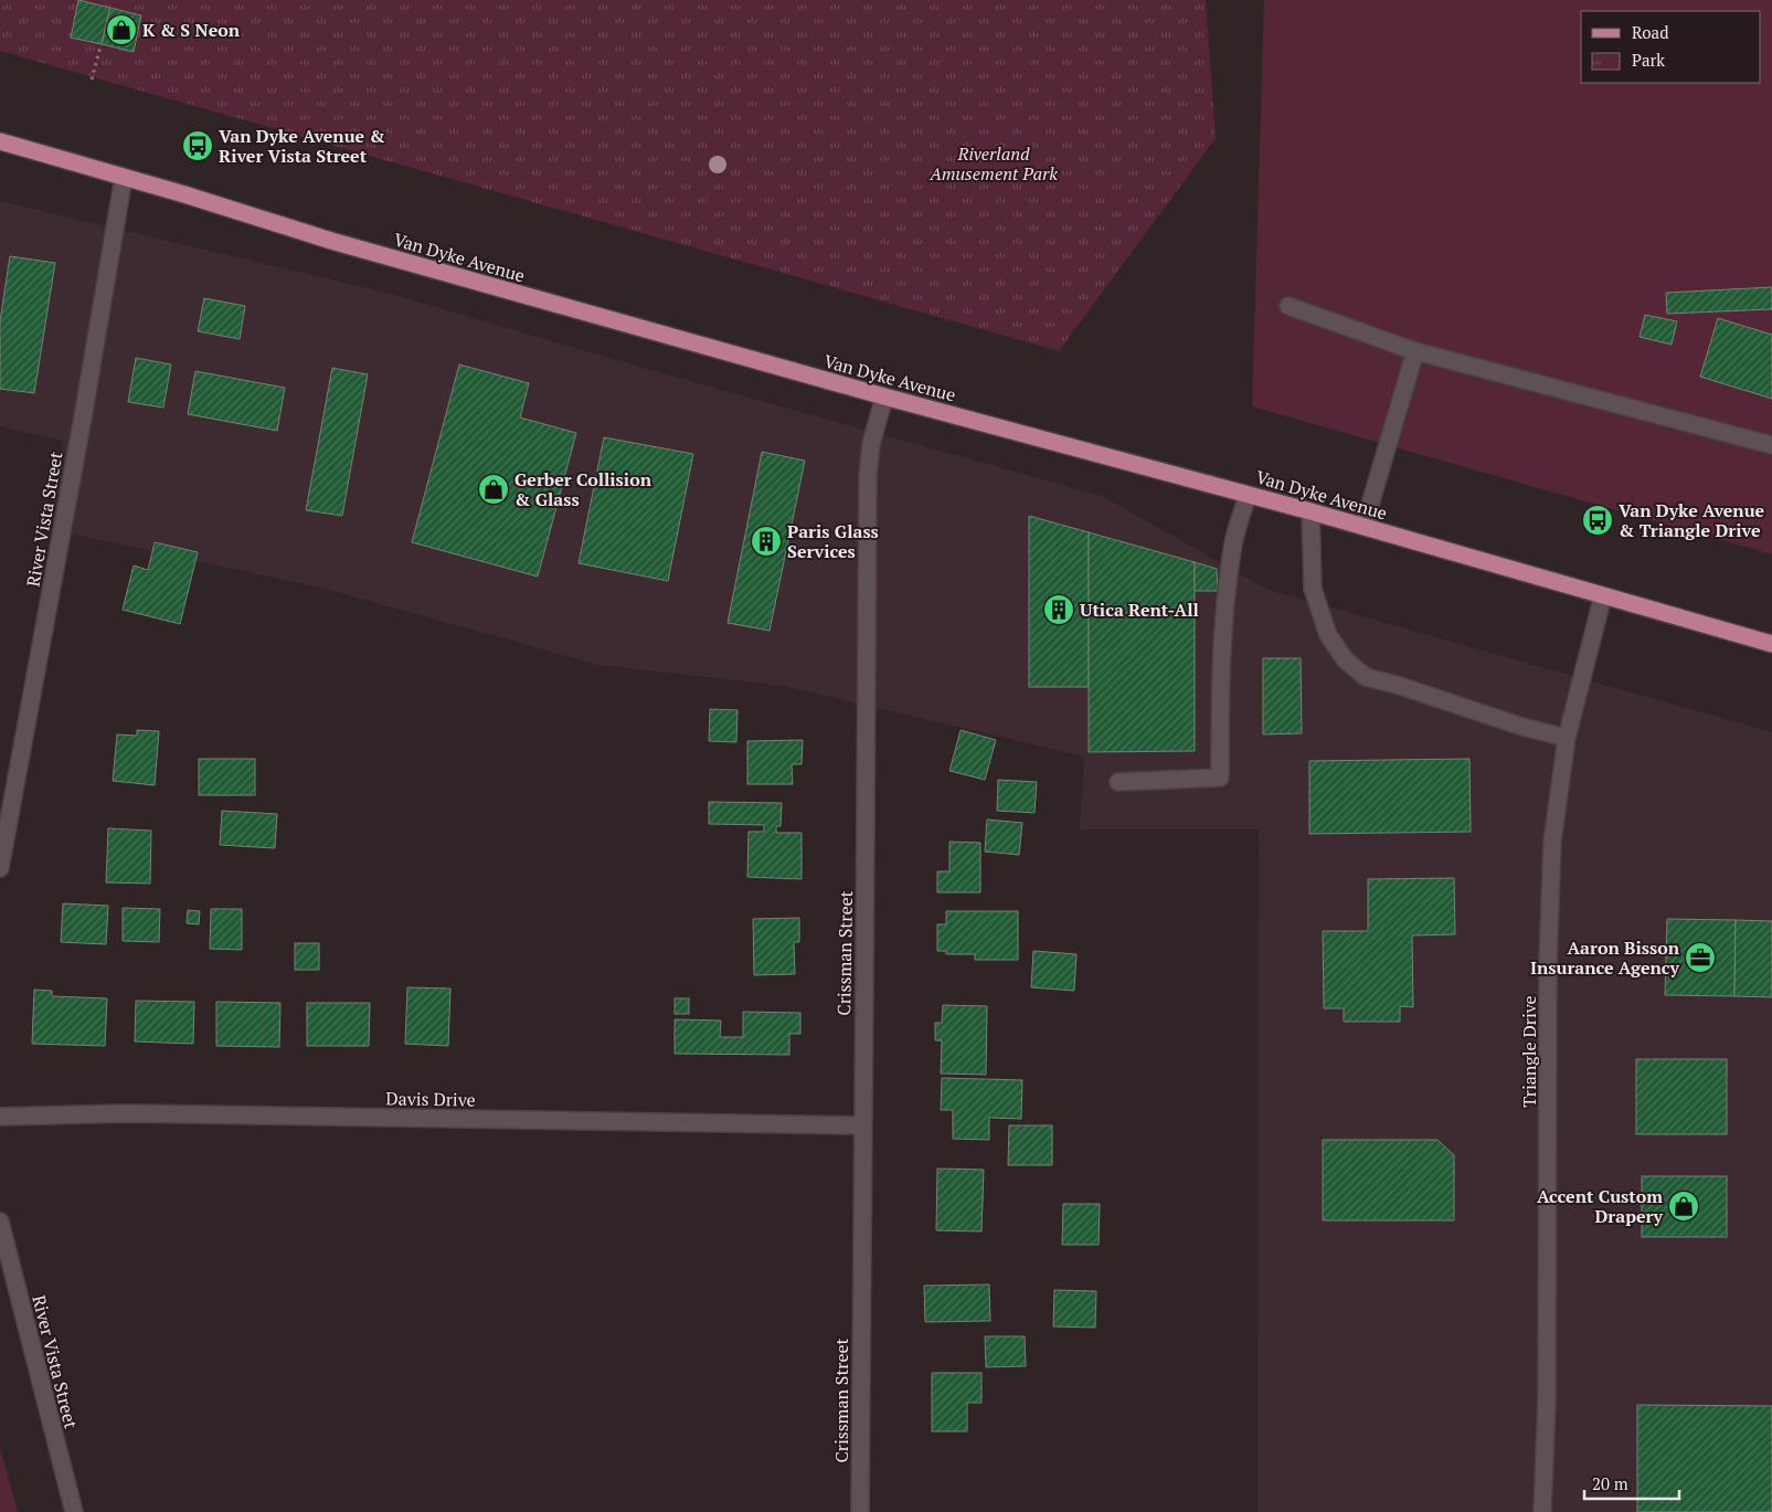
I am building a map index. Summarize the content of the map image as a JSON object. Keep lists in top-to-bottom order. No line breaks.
{"streets":{"main road":["Van Dyke Avenue"],"street":["River Vista Street","Crissman Street","Triangle Drive","Davis Drive"]},"crossings":[["Van Dyke Avenue","River Vista Street"],["Van Dyke Avenue","Crissman Street"],["Van Dyke Avenue","Triangle Drive"],["Crissman Street","Davis Drive"]],"parks":["Riverland Amusement Park"],"places":{"shop":["K & S Neon","Gerber Collision & Glass","Accent Custom Drapery"],"bus stop":["Van Dyke Avenue & River Vista Street","Van Dyke Avenue & Triangle Drive"],"building":["Paris Glass Services","Utica Rent-All"],"office":["Aaron Bisson Insurance Agency"]},"legend":["Road","Park"],"scale_bar":"20 m"}
